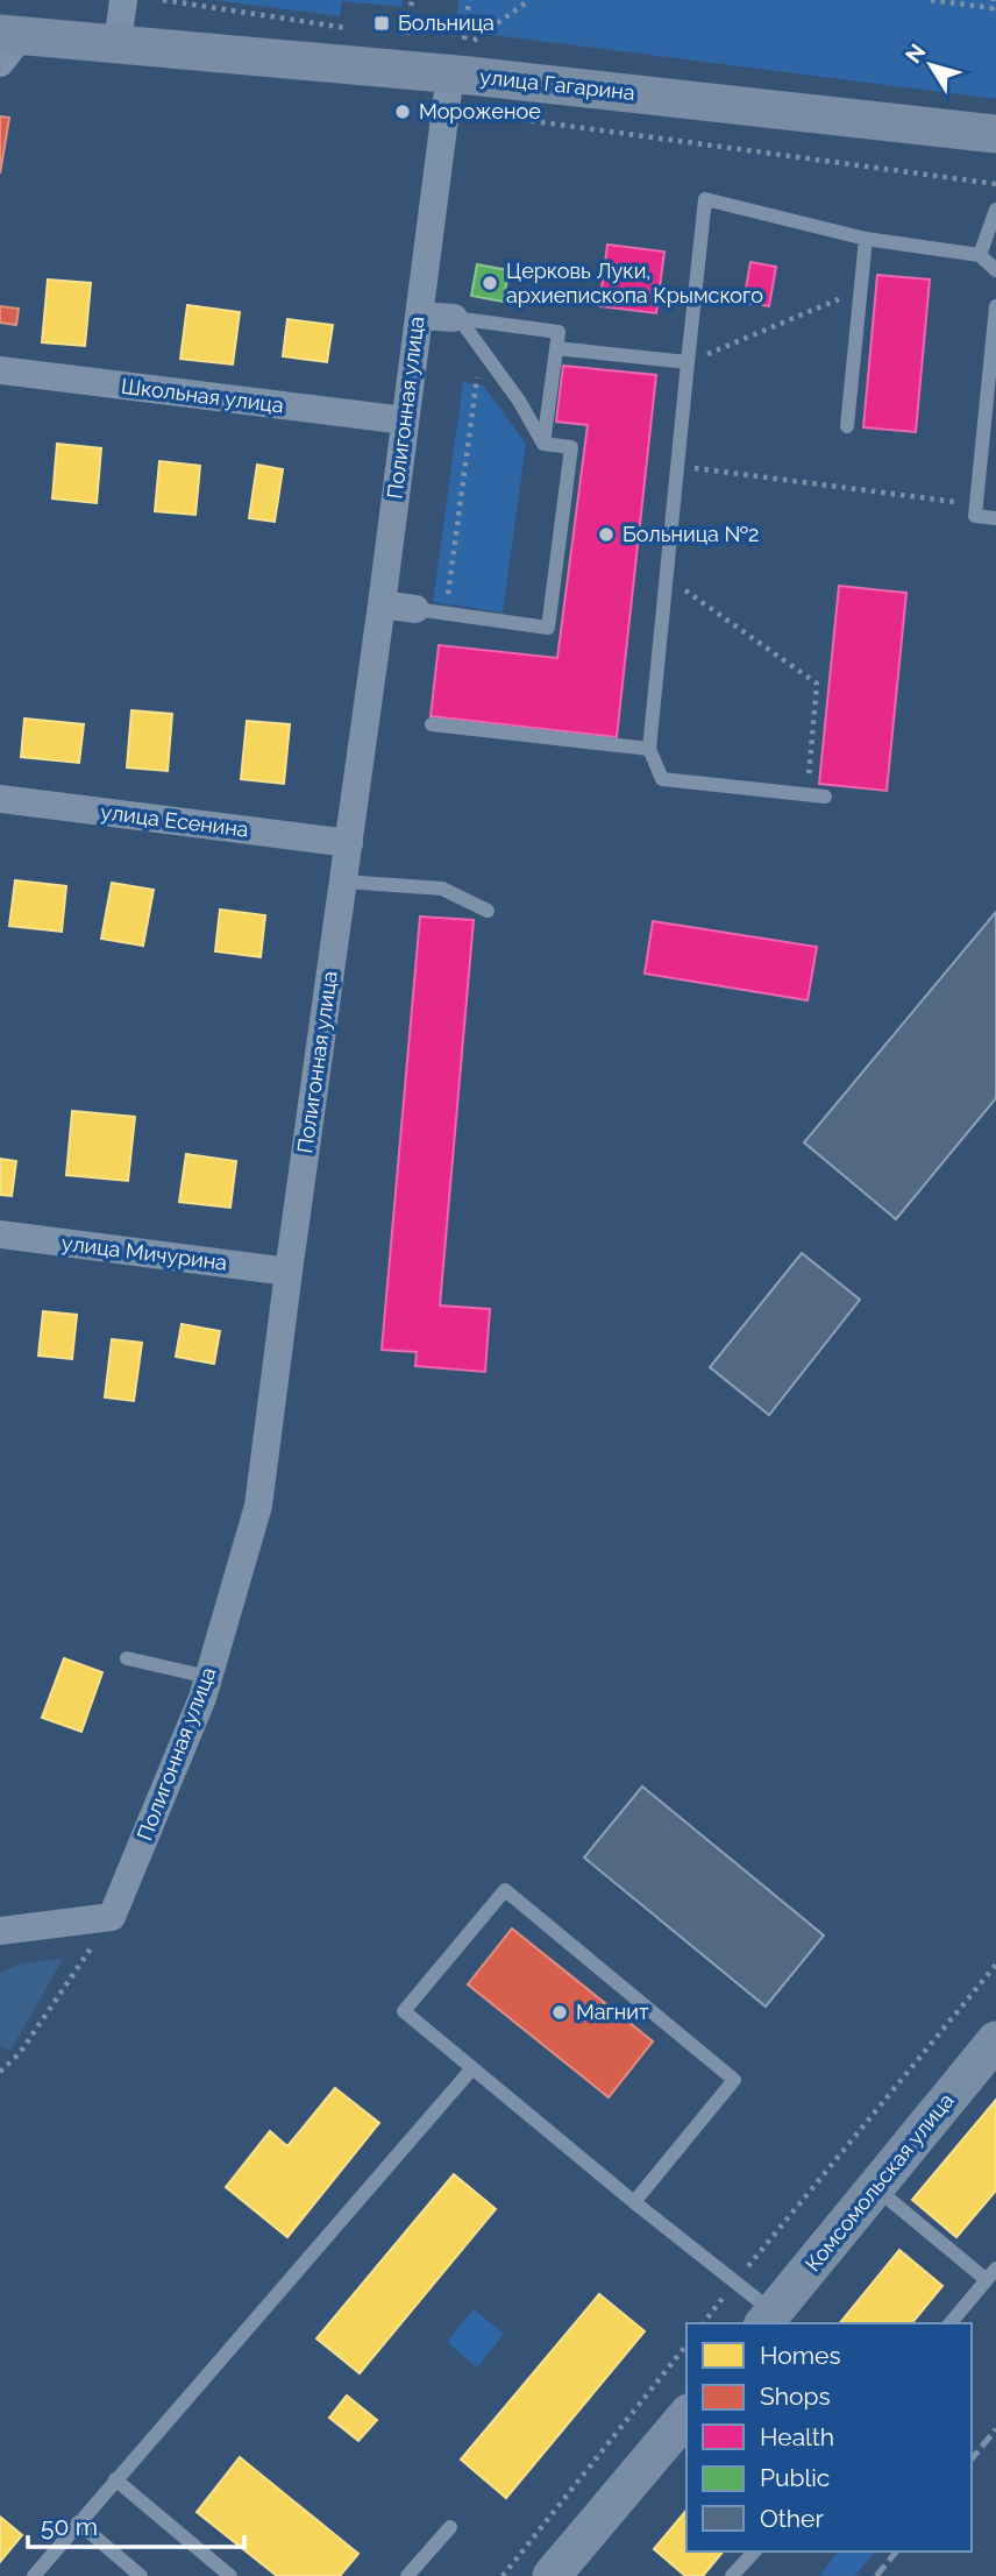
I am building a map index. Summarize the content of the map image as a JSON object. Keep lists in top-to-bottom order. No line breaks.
{"streets":{"main road":["улица Гагарина","Комсомольская улица"],"street":["Школьная улица","Полигонная улица","улица Есенина","улица Мичурина"]},"crossings":[["улица Гагарина","Полигонная улица"],["Школьная улица","Полигонная улица"],["Полигонная улица","улица Есенина"],["Полигонная улица","улица Мичурина"]],"places":{"transit":["Больница"],"other":["Мороженое","Церковь Луки, архиепископа Крымского","Больница №2","Магнит"]},"legend":["Homes","Shops","Health","Public","Other"],"scale_bar":"50 m","north":"top left"}
